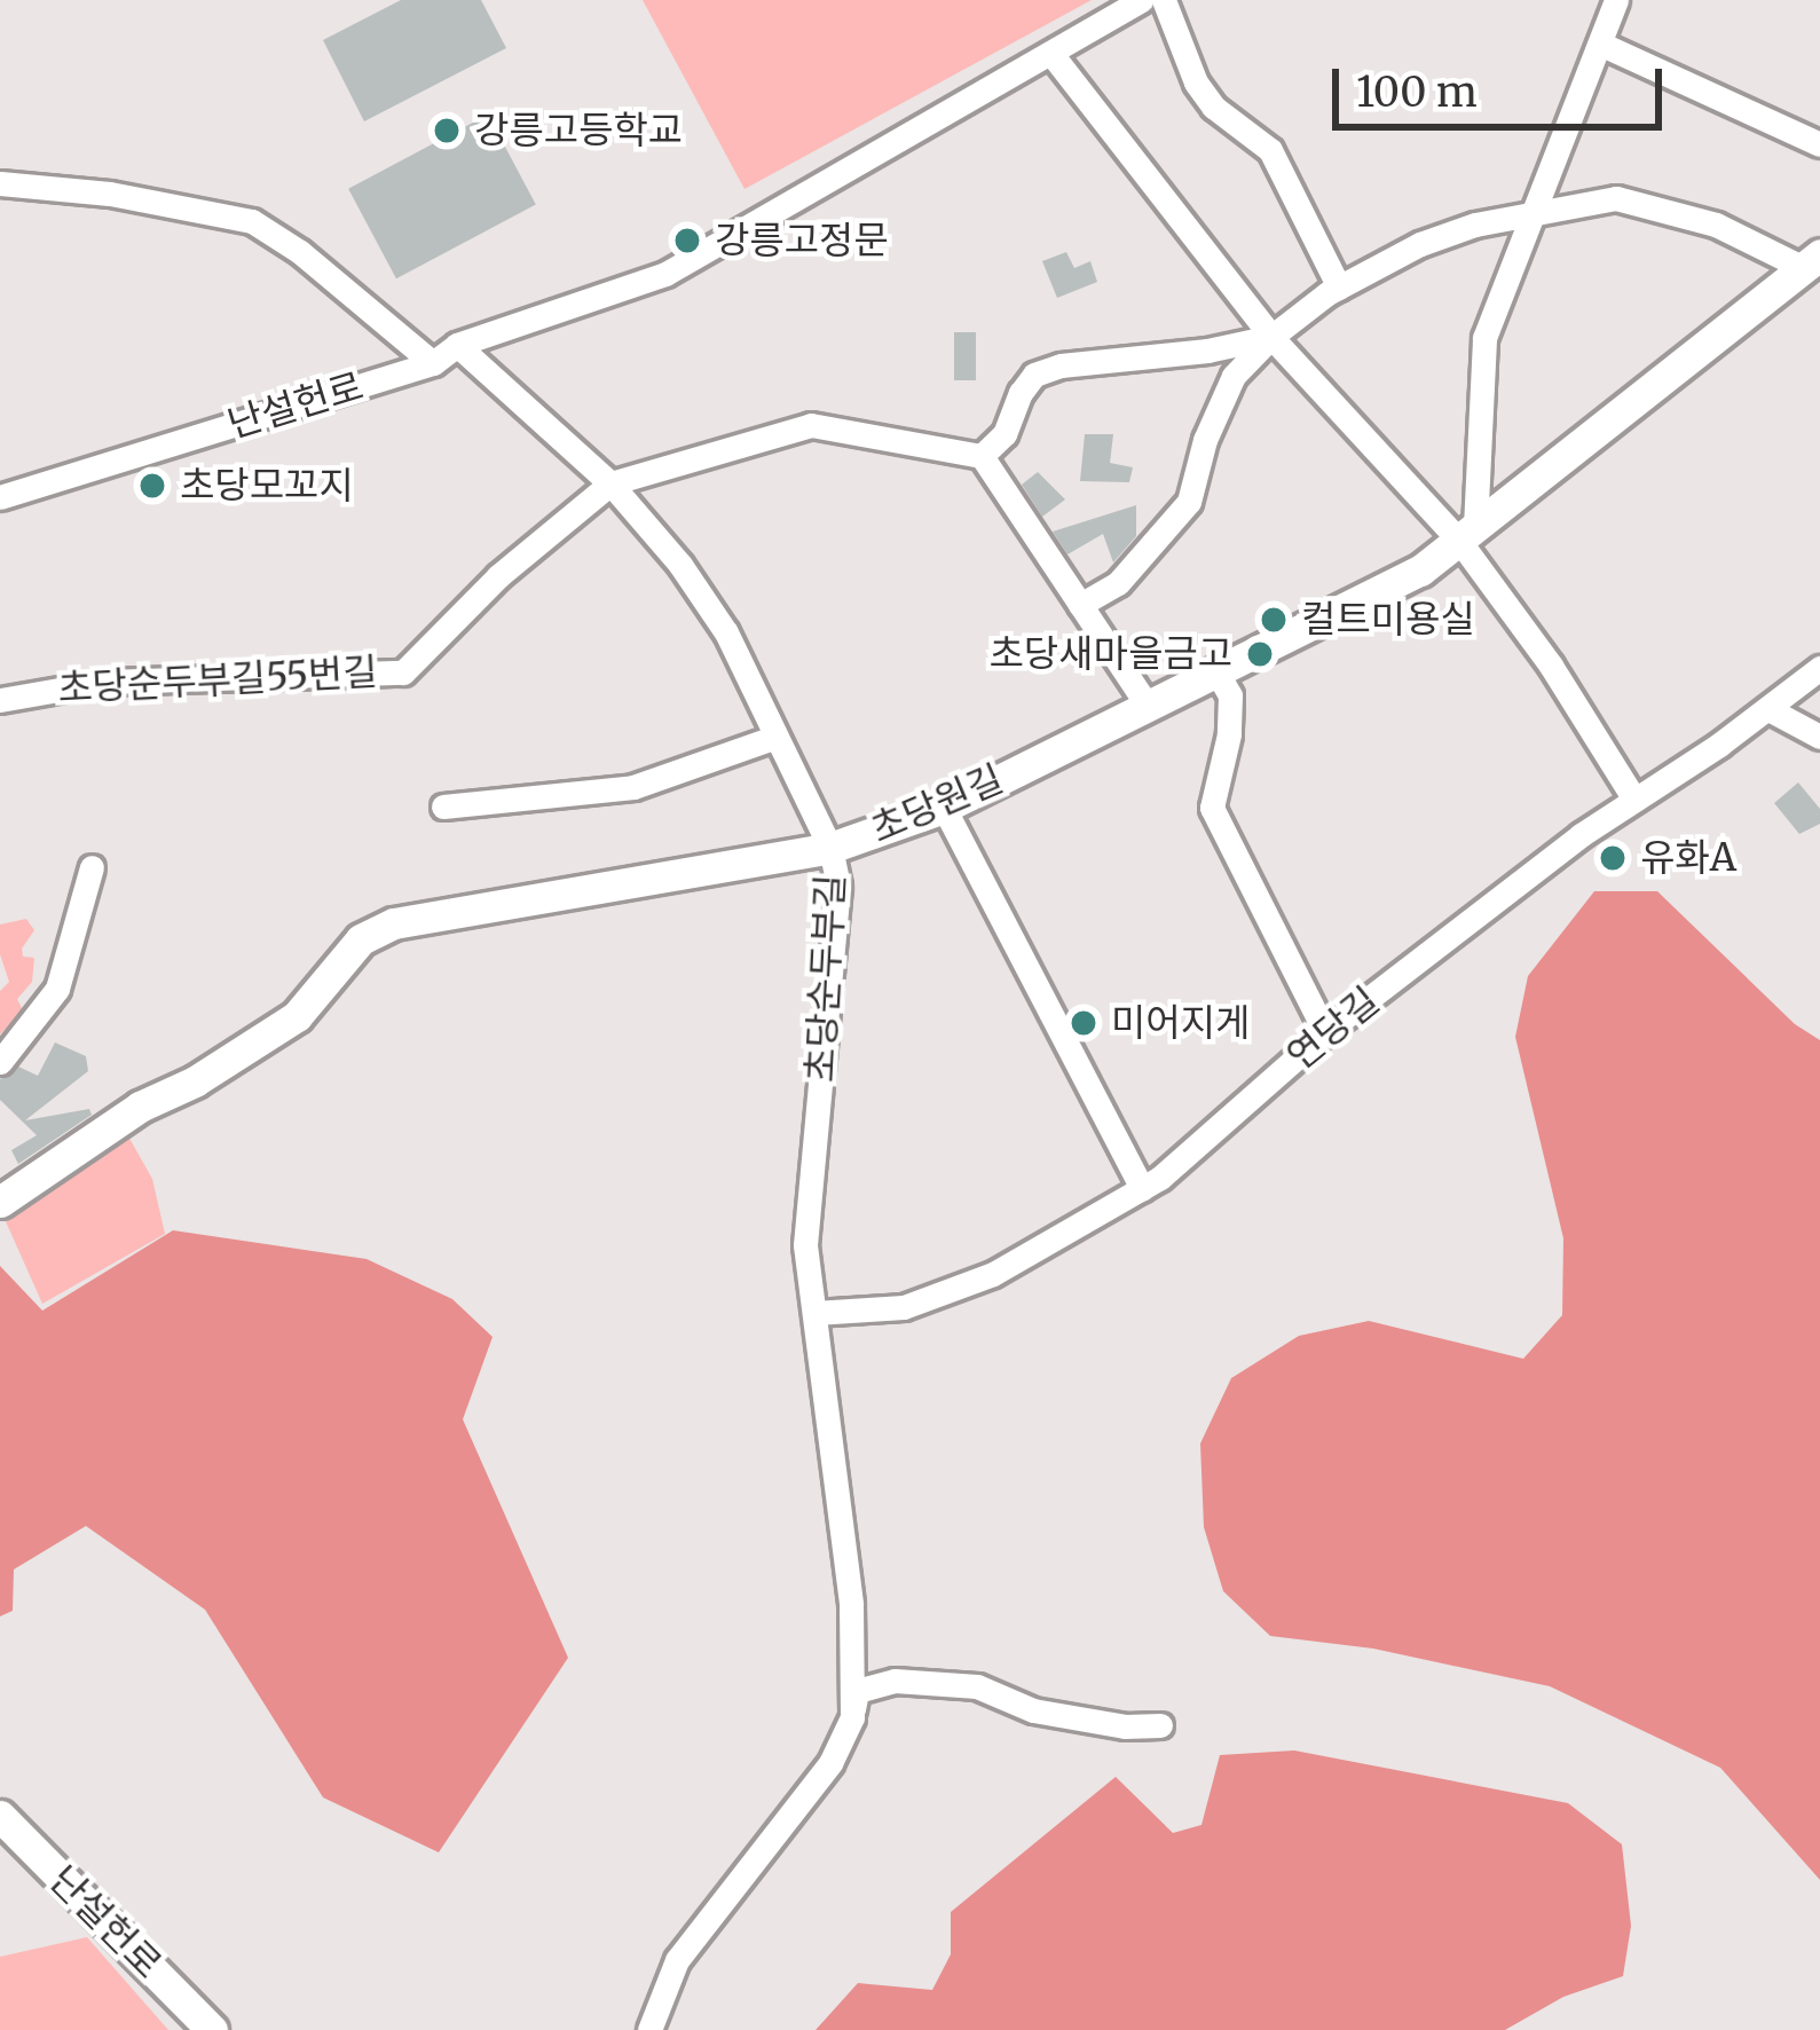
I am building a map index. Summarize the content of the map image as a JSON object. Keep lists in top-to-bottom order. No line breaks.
{"streets":{"street":["난설헌로","초당순두부길55번길","초당원길","초당순두부길","연당길"]},"crossings":[["초당순두부길55번길","초당순두부길"],["초당원길","초당순두부길"],["초당순두부길","연당길"]],"places":["강릉고등학교","강릉고정문","초당모꼬지","컬트미용실","초당새마을금고","유화A","미어지게"],"scale_bar":"100 m"}
